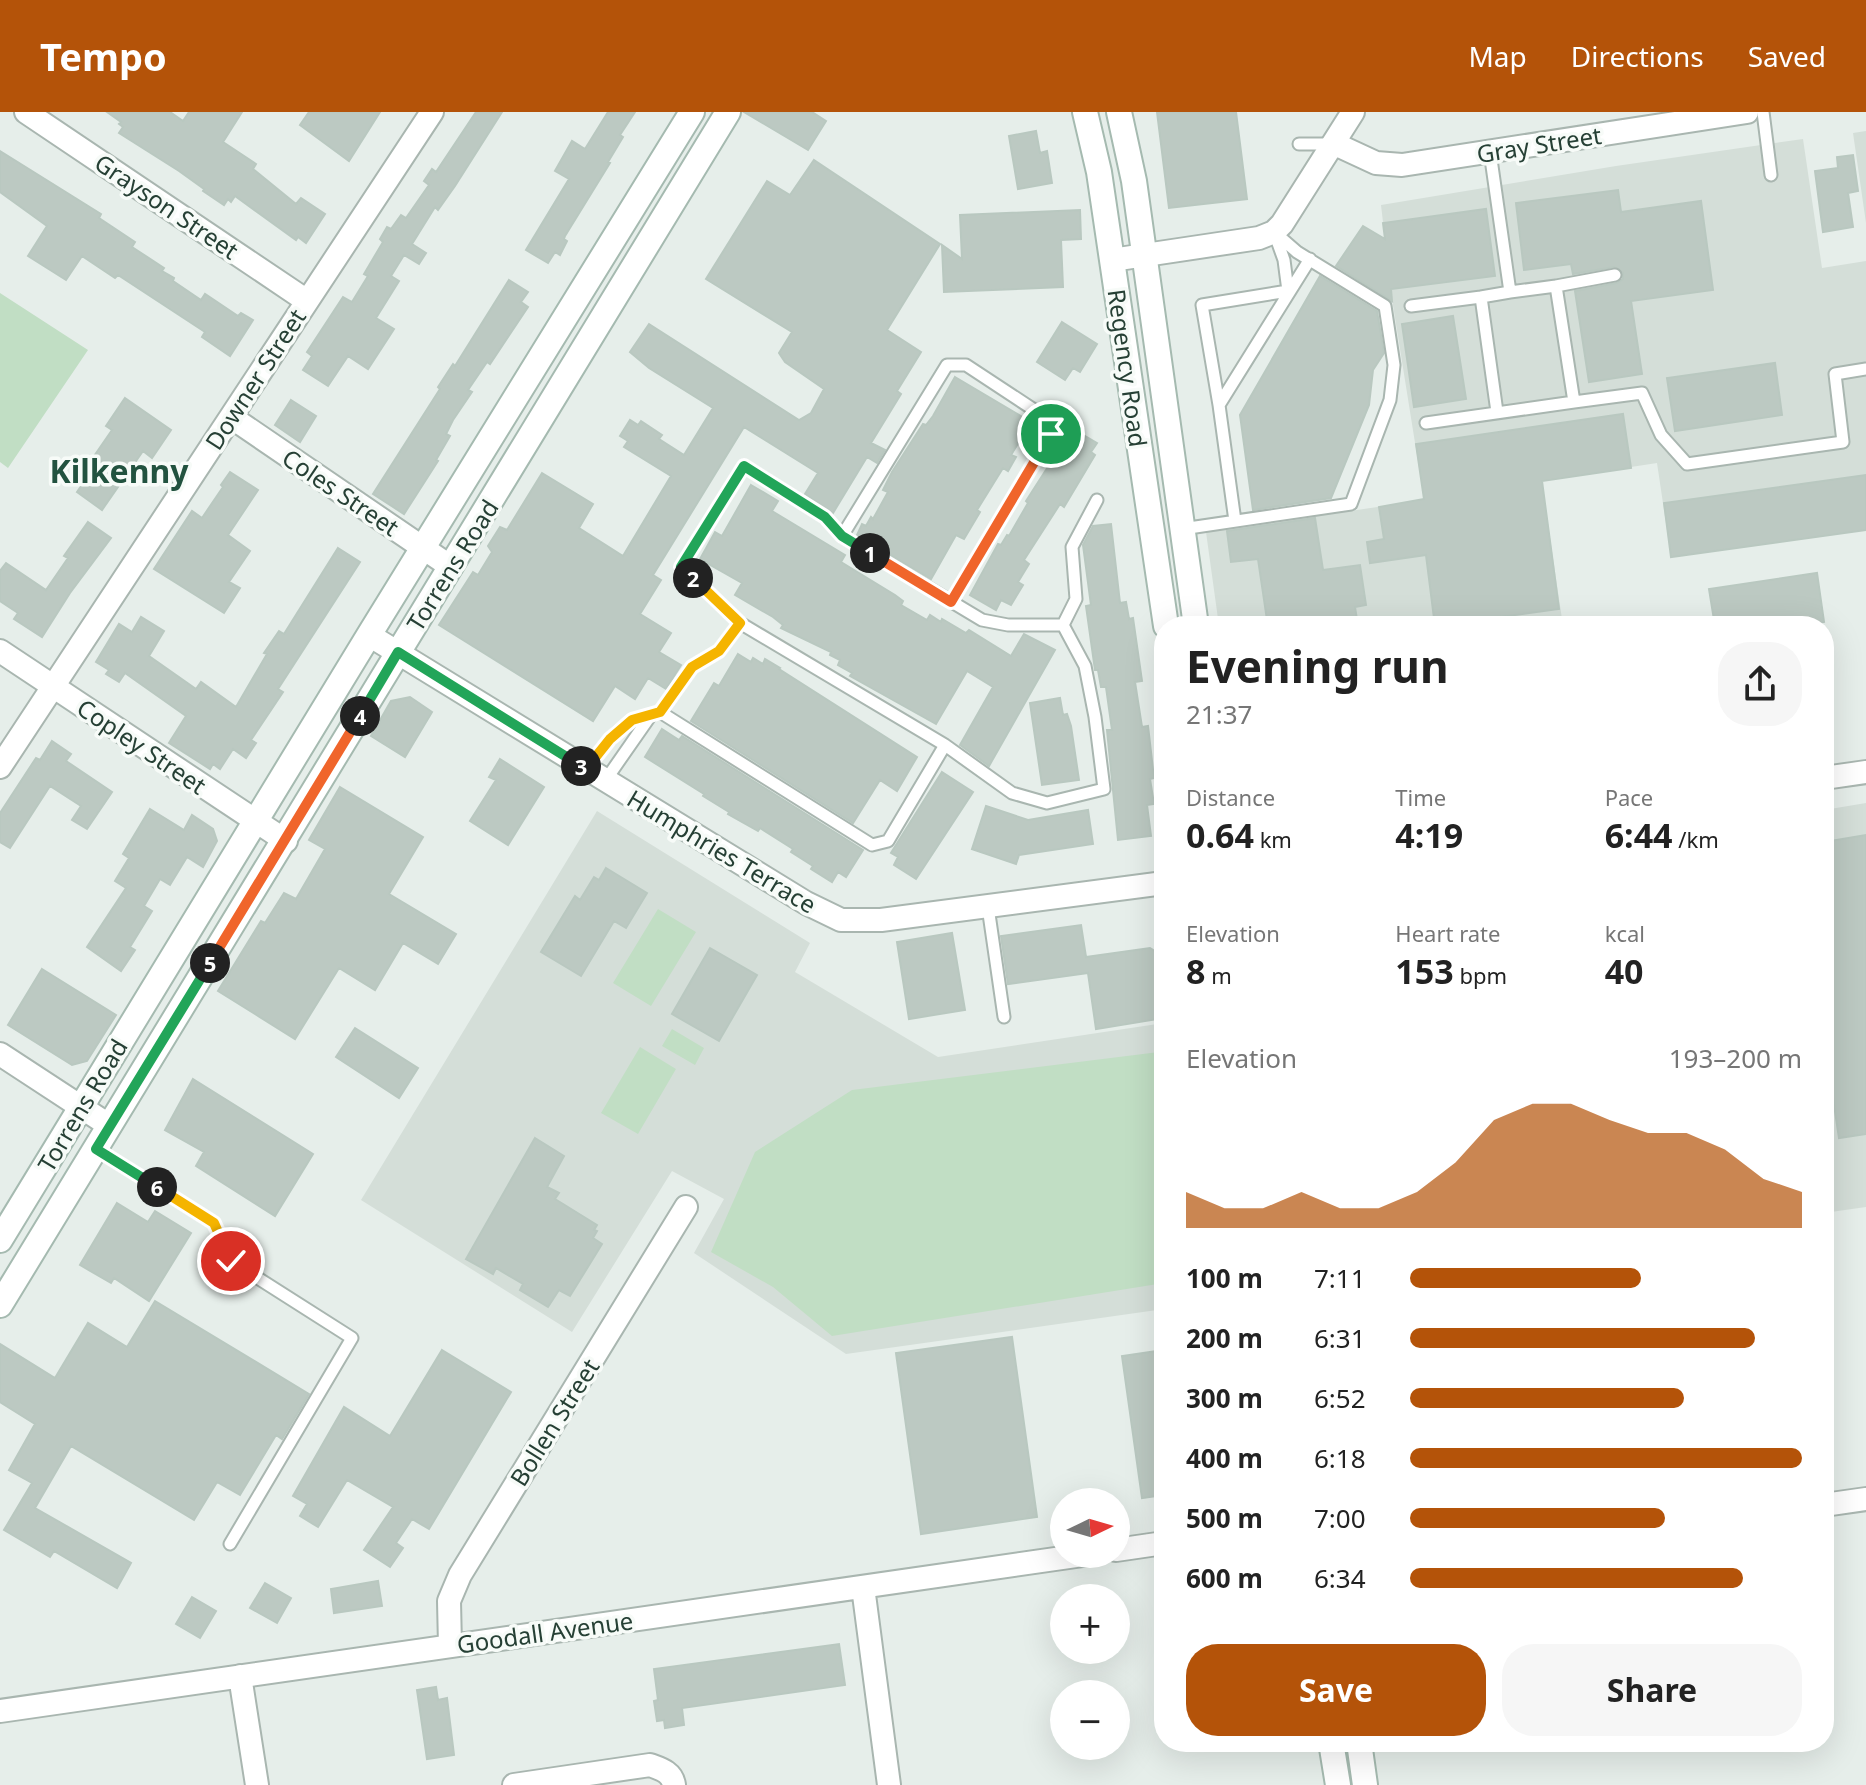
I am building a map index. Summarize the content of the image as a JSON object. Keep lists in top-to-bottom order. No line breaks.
{"streets":{"main road":["Regency Road","Torrens Road"],"street":["Gray Street","Grayson Street","Downer Street","Coles Street","Copley Street","Humphries Terrace","Bollen Street","Goodall Avenue"]},"crossings":[["Grayson Street","Downer Street"],["Downer Street","Coles Street"],["Downer Street","Copley Street"],["Coles Street","Torrens Road"],["Torrens Road","Copley Street"],["Torrens Road","Humphries Terrace"],["Bollen Street","Goodall Avenue"]],"districts":["Kilkenny"],"north":"right","page":{"header":"Tempo","nav":["Map","Directions","Saved"],"pins":["1","2","4","3","5","6"],"heading":["Evening run","21:37"],"stats":[["Distance","0.64 km"],["Time","4:19"],["Pace","6:44 /km"],["Elevation","8 m"],["Heart rate","153 bpm"],["kcal","40"]],"chart":["Elevation","193–200 m"],"list":[{"name":"100 m","note":"7:11"},{"name":"200 m","note":"6:31"},{"name":"300 m","note":"6:52"},{"name":"400 m","note":"6:18"},{"name":"500 m","note":"7:00"},{"name":"600 m","note":"6:34"}],"map_buttons":["+","−"],"buttons":["Save","Share"]}}
